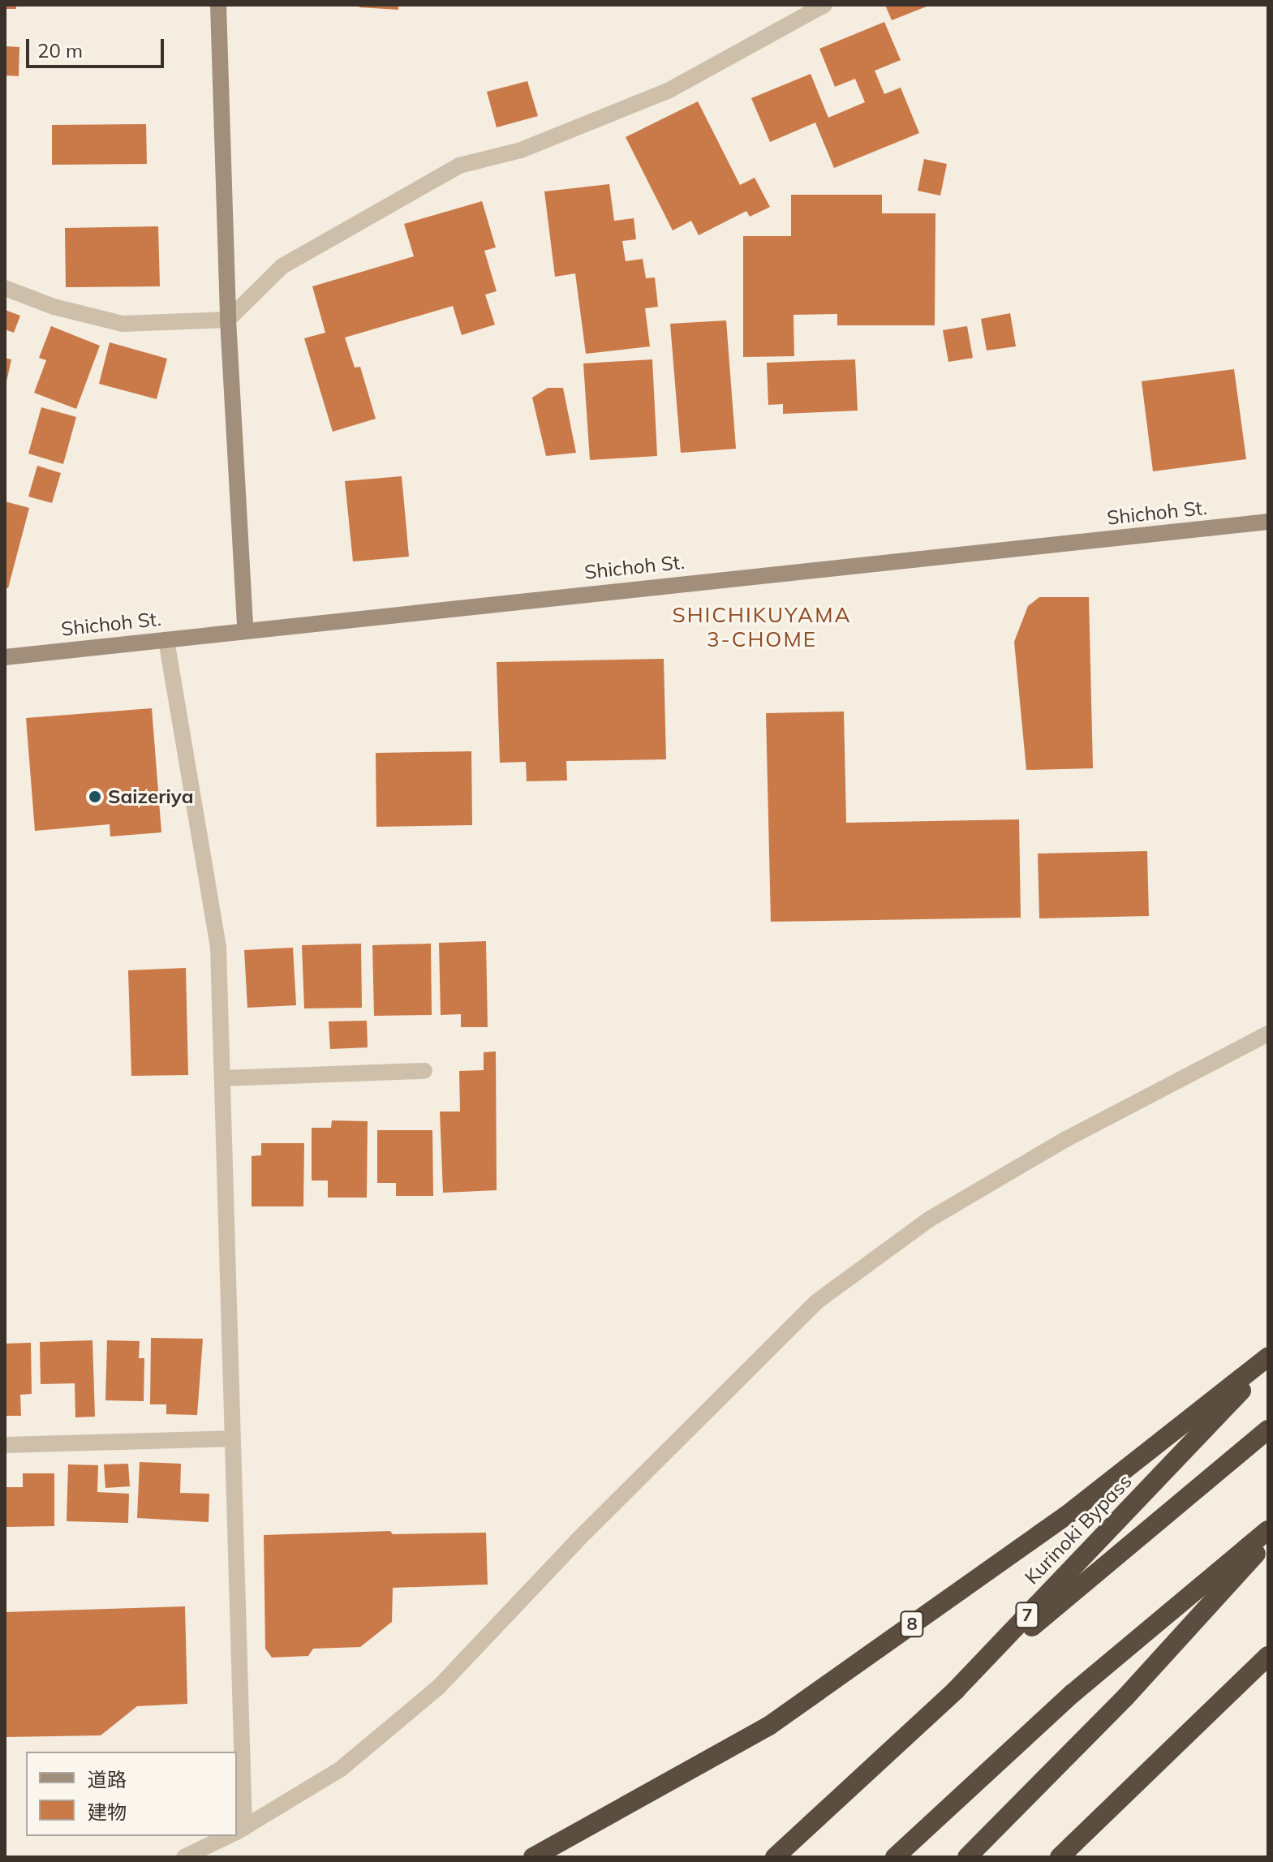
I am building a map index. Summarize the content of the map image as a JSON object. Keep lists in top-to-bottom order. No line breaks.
{"streets":{"highway":["Kurinoki Bypass","7","8"],"street":["Shichoh St."]},"districts":["SHICHIKUYAMA 3-CHOME"],"places":["Saizeriya"],"legend":["道路","建物"],"scale_bar":"20 m"}
